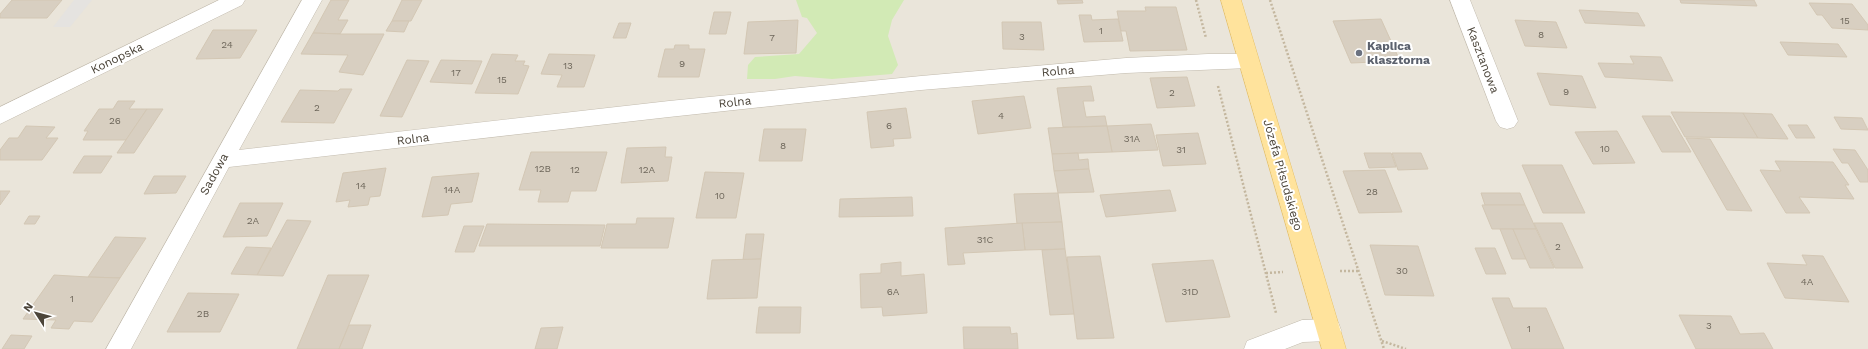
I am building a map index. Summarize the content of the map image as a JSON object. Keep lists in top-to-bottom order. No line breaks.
{"streets":{"main road":["Józefa Piłsudskiego"],"street":["Konopska","Kasztanowa","Rolna","Sadowa"]},"crossings":[["Rolna","Sadowa"],["Rolna","Józefa Piłsudskiego"]],"places":["Kaplica klasztorna"],"house_numbers":["15","1","8","3","7","24","9","13","17","15","9","2","2","4","26","6","31A","8","10","31","12B","12","12A","14","14A","28","10","2A","31C","2","30","4A","6A","31D","1","2B","3","1"],"north":"top left"}
